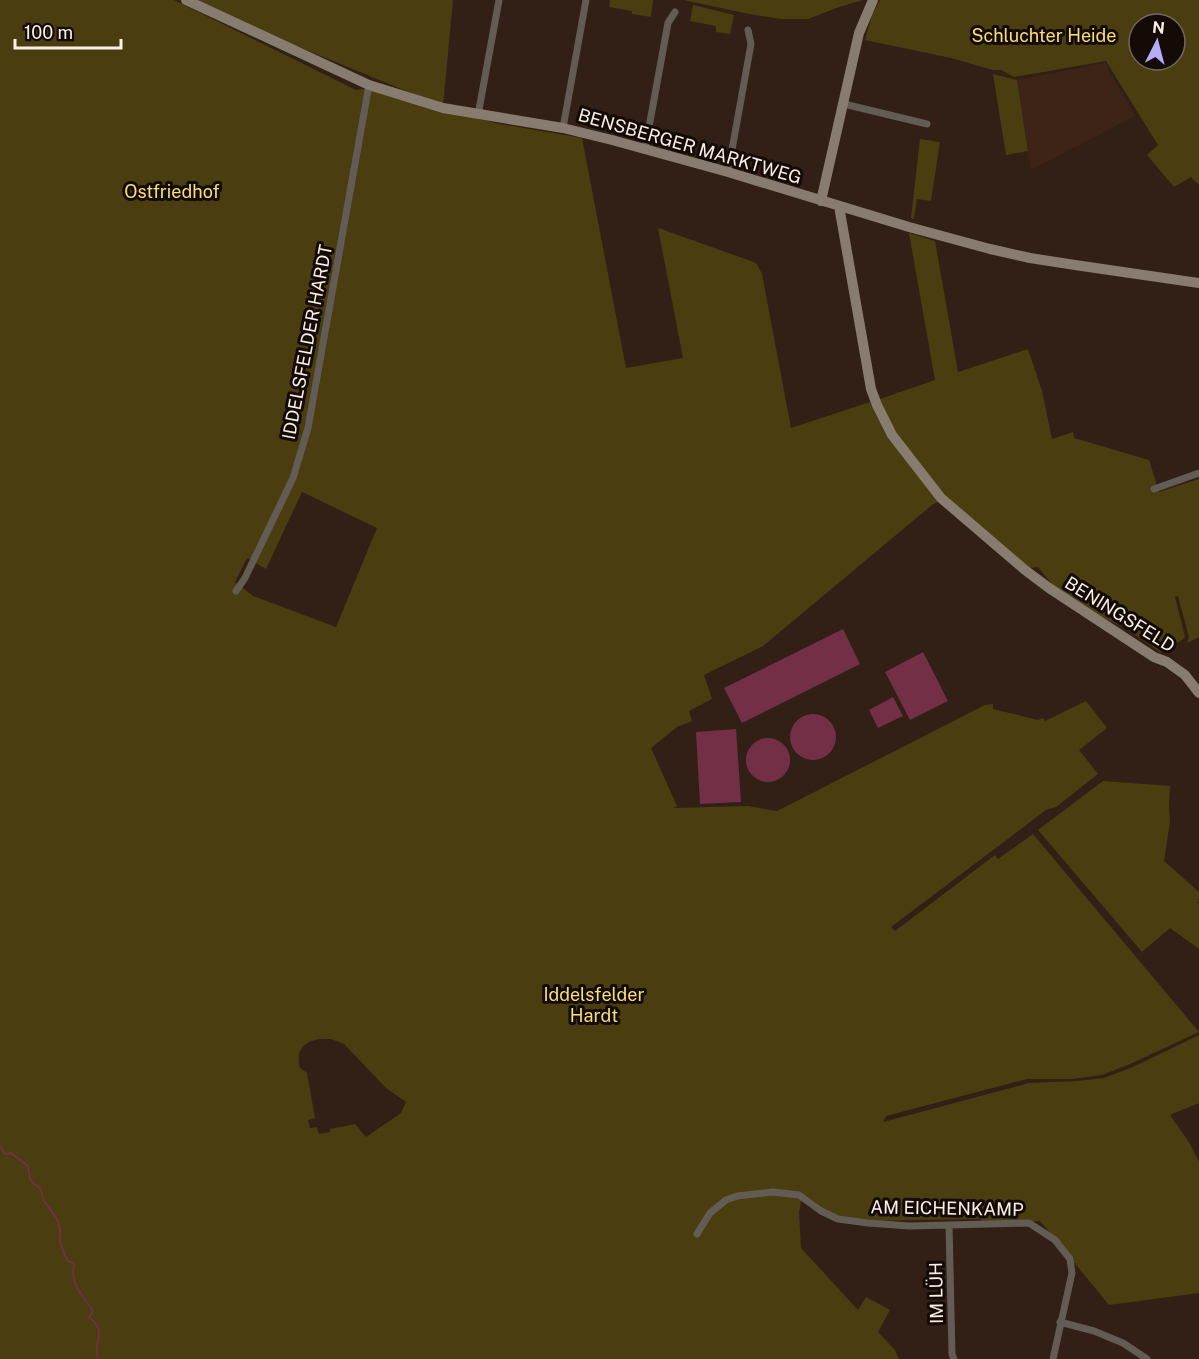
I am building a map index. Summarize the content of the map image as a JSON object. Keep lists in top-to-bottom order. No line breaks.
{"streets":{"street":["BENSBERGER MARKTWEG","IDDELSFELDER HARDT","BENINGSFELD","AM EICHENKAMP","IM LÜH"]},"crossings":[["BENSBERGER MARKTWEG","IDDELSFELDER HARDT"],["BENSBERGER MARKTWEG","BENINGSFELD"],["AM EICHENKAMP","IM LÜH"]],"parks":["Schluchter Heide","Ostfriedhof","Iddelsfelder Hardt"],"scale_bar":"100 m","north":"top"}
